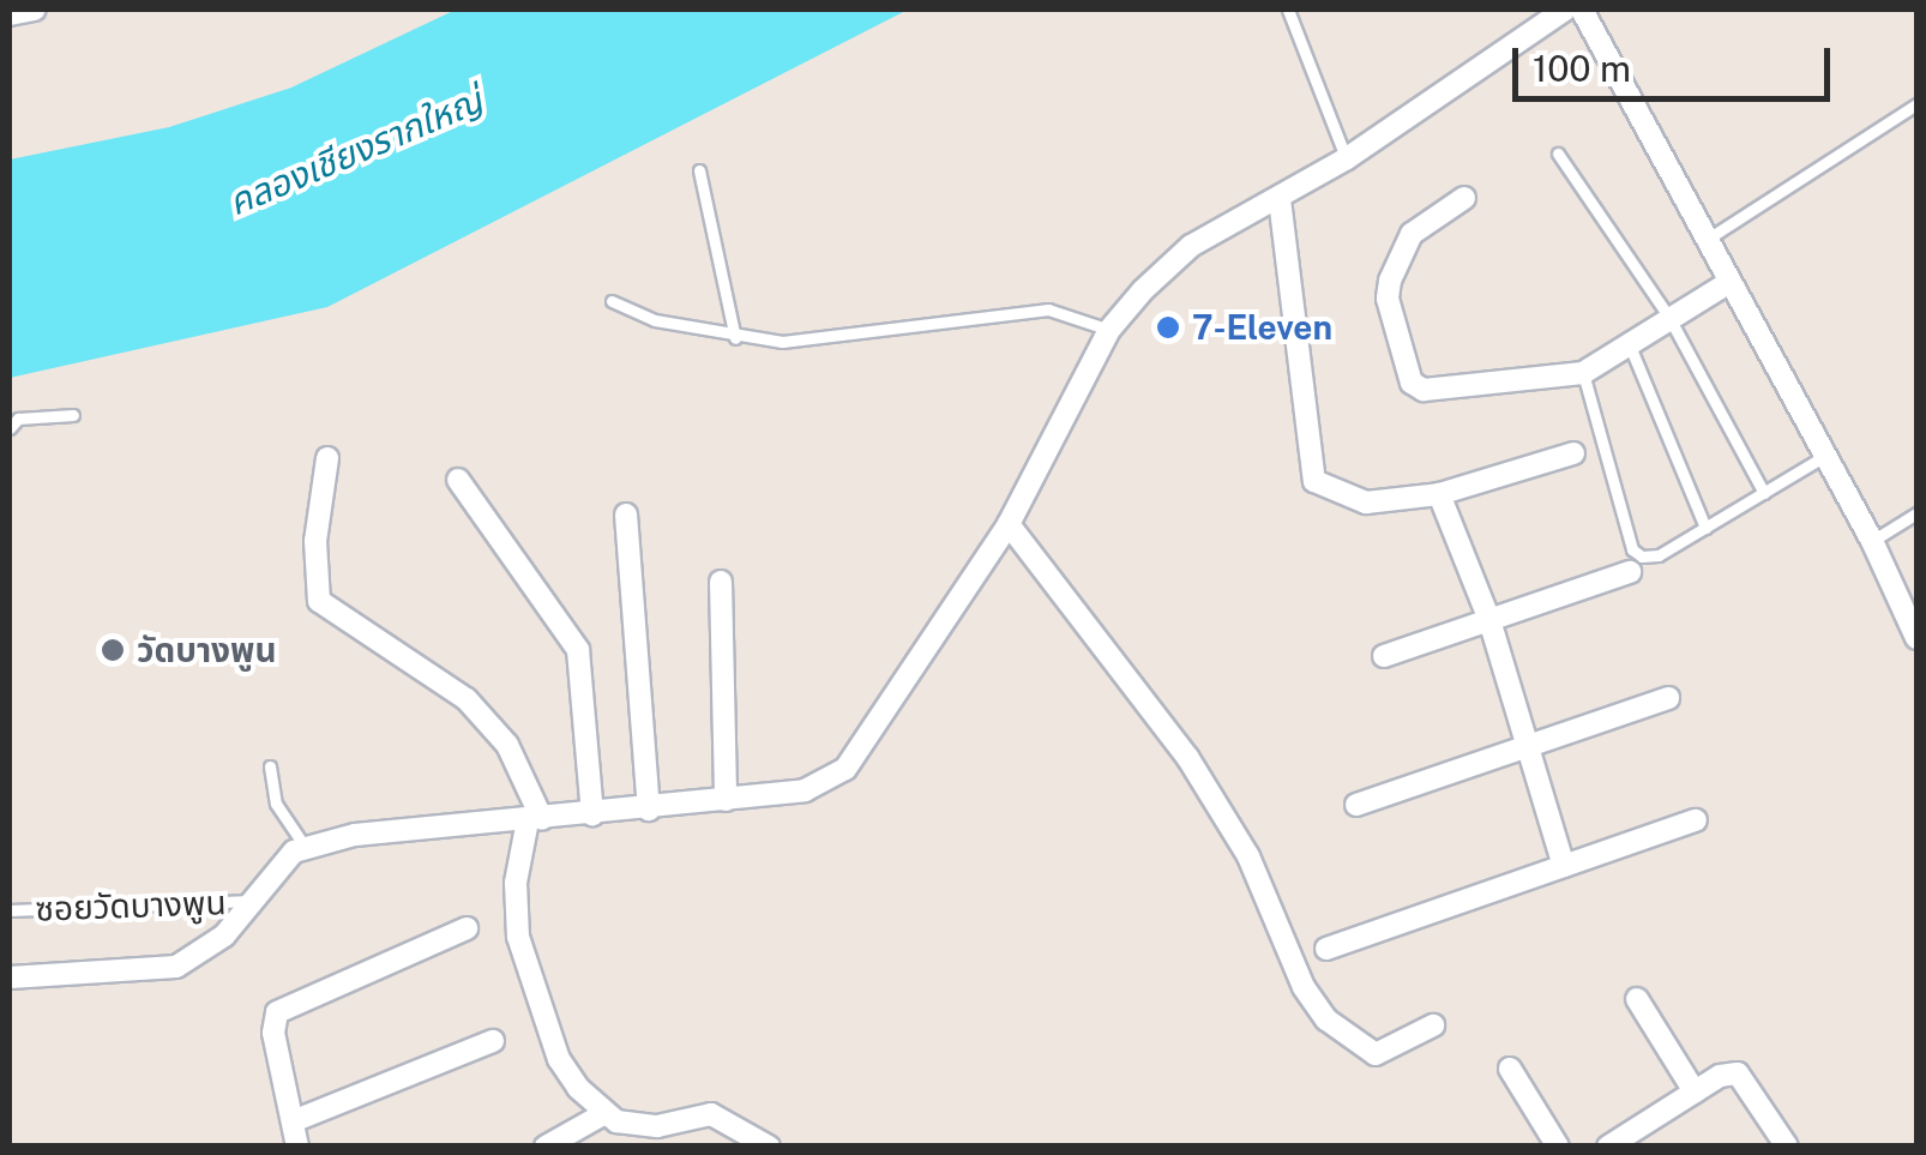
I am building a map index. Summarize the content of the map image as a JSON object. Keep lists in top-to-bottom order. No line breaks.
{"streets":{"lane":["ซอยวัดบางพูน"]},"water":["คลองเชียงรากใหญ่"],"places":["7-Eleven","วัดบางพูน"],"scale_bar":"100 m"}
